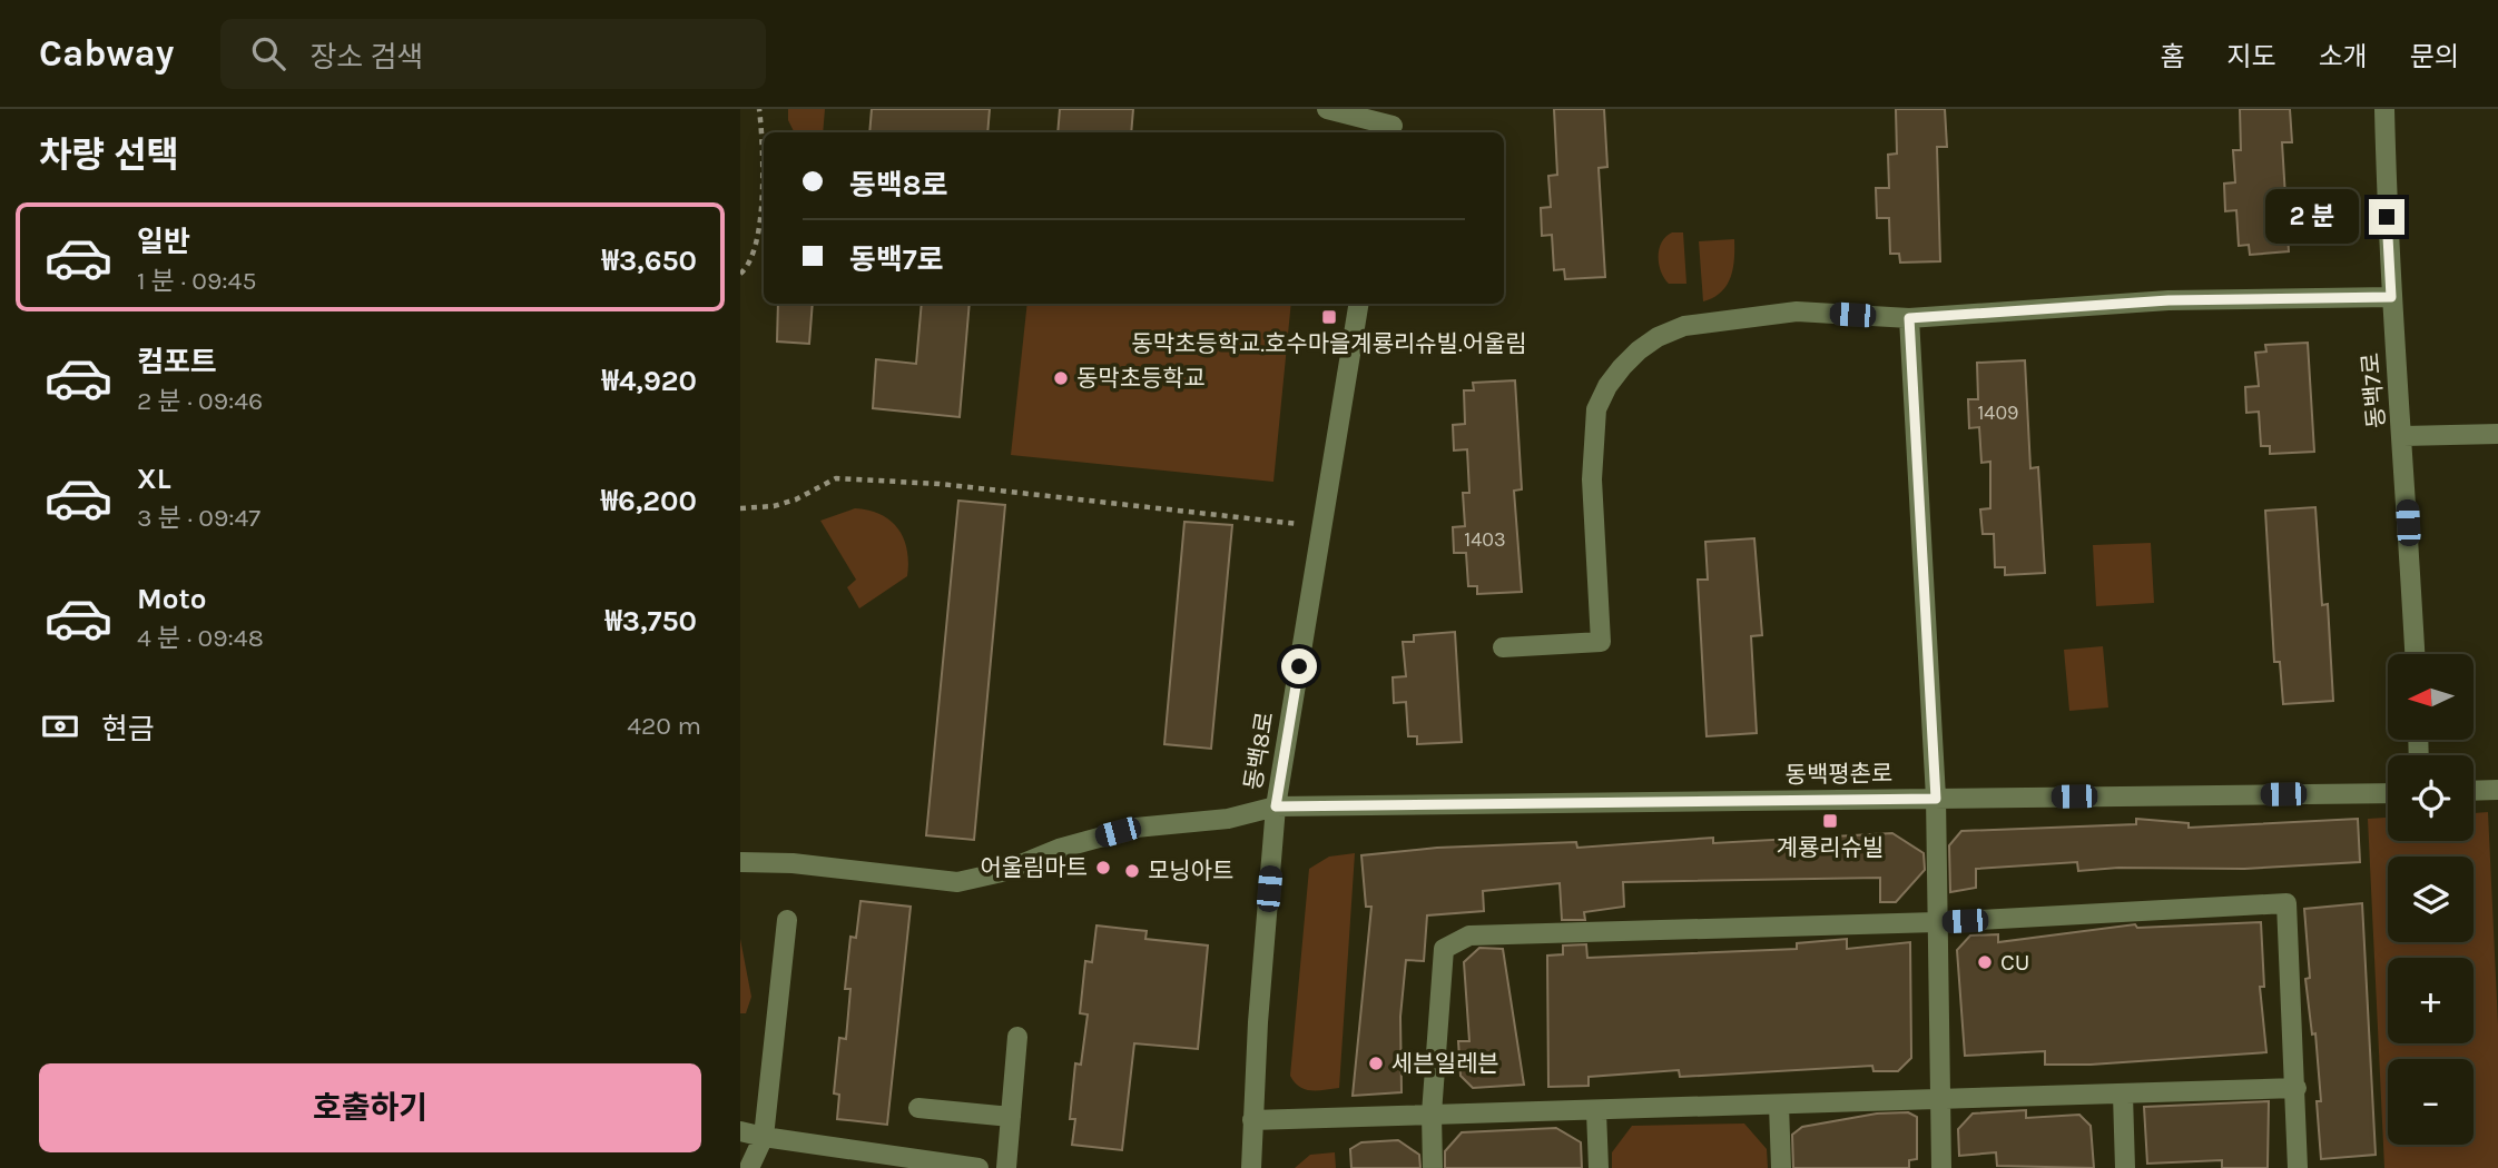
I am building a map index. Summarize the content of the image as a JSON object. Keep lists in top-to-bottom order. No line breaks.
{"streets":{"street":["동백7로","동백8로","동백평촌로"]},"crossings":[["동백8로","동백평촌로"]],"places":{"transit":["동막초등학교.호수마을계룡리슈빌.어울림","계룡리슈빌"],"other":["동막초등학교","어울림마트","모닝아트","CU","세븐일레븐"]},"house_numbers":["1409","1403"],"north":"left","page":{"header":"Cabway","search":"장소 검색","nav":["홈","지도","소개","문의"],"heading":"차량 선택","banner":["동백8로","동백7로"],"bubble":"2 분","list":[{"name":"일반","note":"1 분 · 09:45","value":"₩3,650"},{"name":"컴포트","note":"2 분 · 09:46","value":"₩4,920"},{"name":"XL","note":"3 분 · 09:47","value":"₩6,200"},{"name":"Moto","note":"4 분 · 09:48","value":"₩3,750"}],"map_buttons":["+","−"],"pay":["현금","420 m"],"buttons":"호출하기"}}
